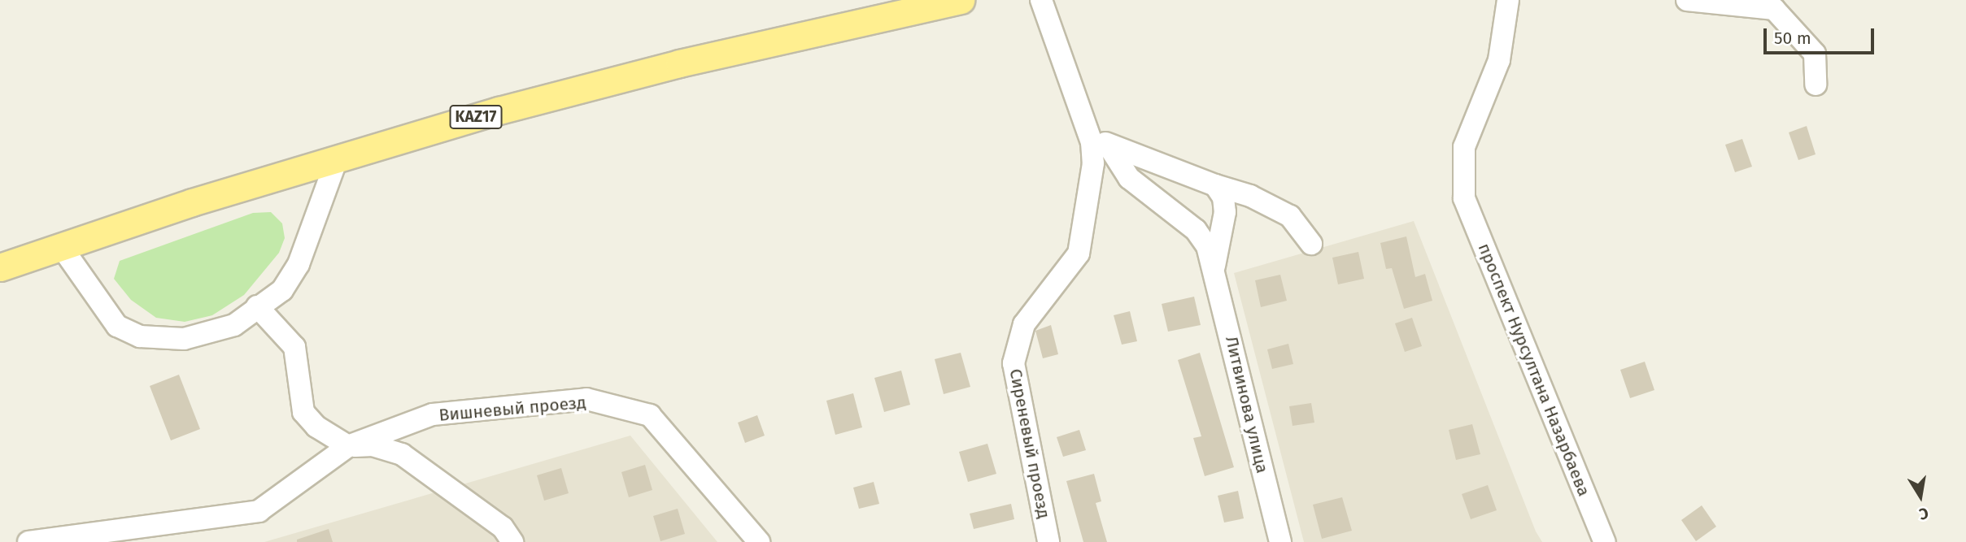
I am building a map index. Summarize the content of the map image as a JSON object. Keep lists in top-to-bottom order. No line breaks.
{"streets":{"main road":["KAZ17"],"street":["проспект Нурсултана Назарбаева","Литвинова улица","Вишневый проезд","Сиреневый проезд"]},"scale_bar":"50 m","north":"bottom"}
